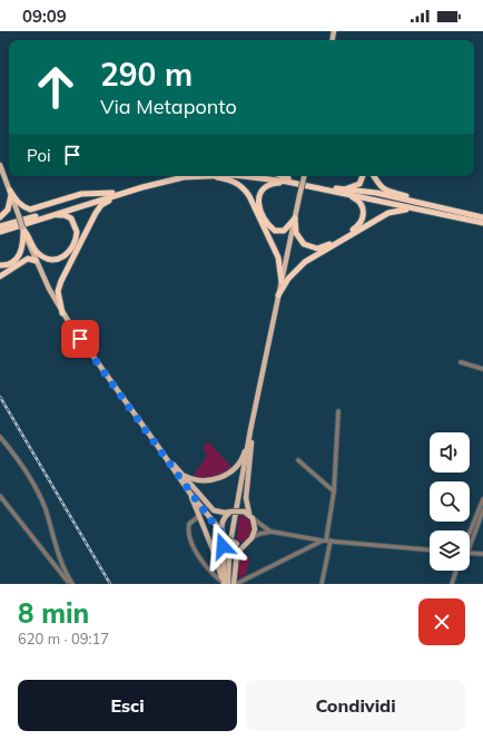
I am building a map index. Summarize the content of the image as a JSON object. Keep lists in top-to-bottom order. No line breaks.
{"page":{"status":"09:09","turn":["290 m","Via Metaponto"],"then":"Poi","heading":["8 min","620 m · 09:17"],"buttons":["Esci","Condividi"]}}
